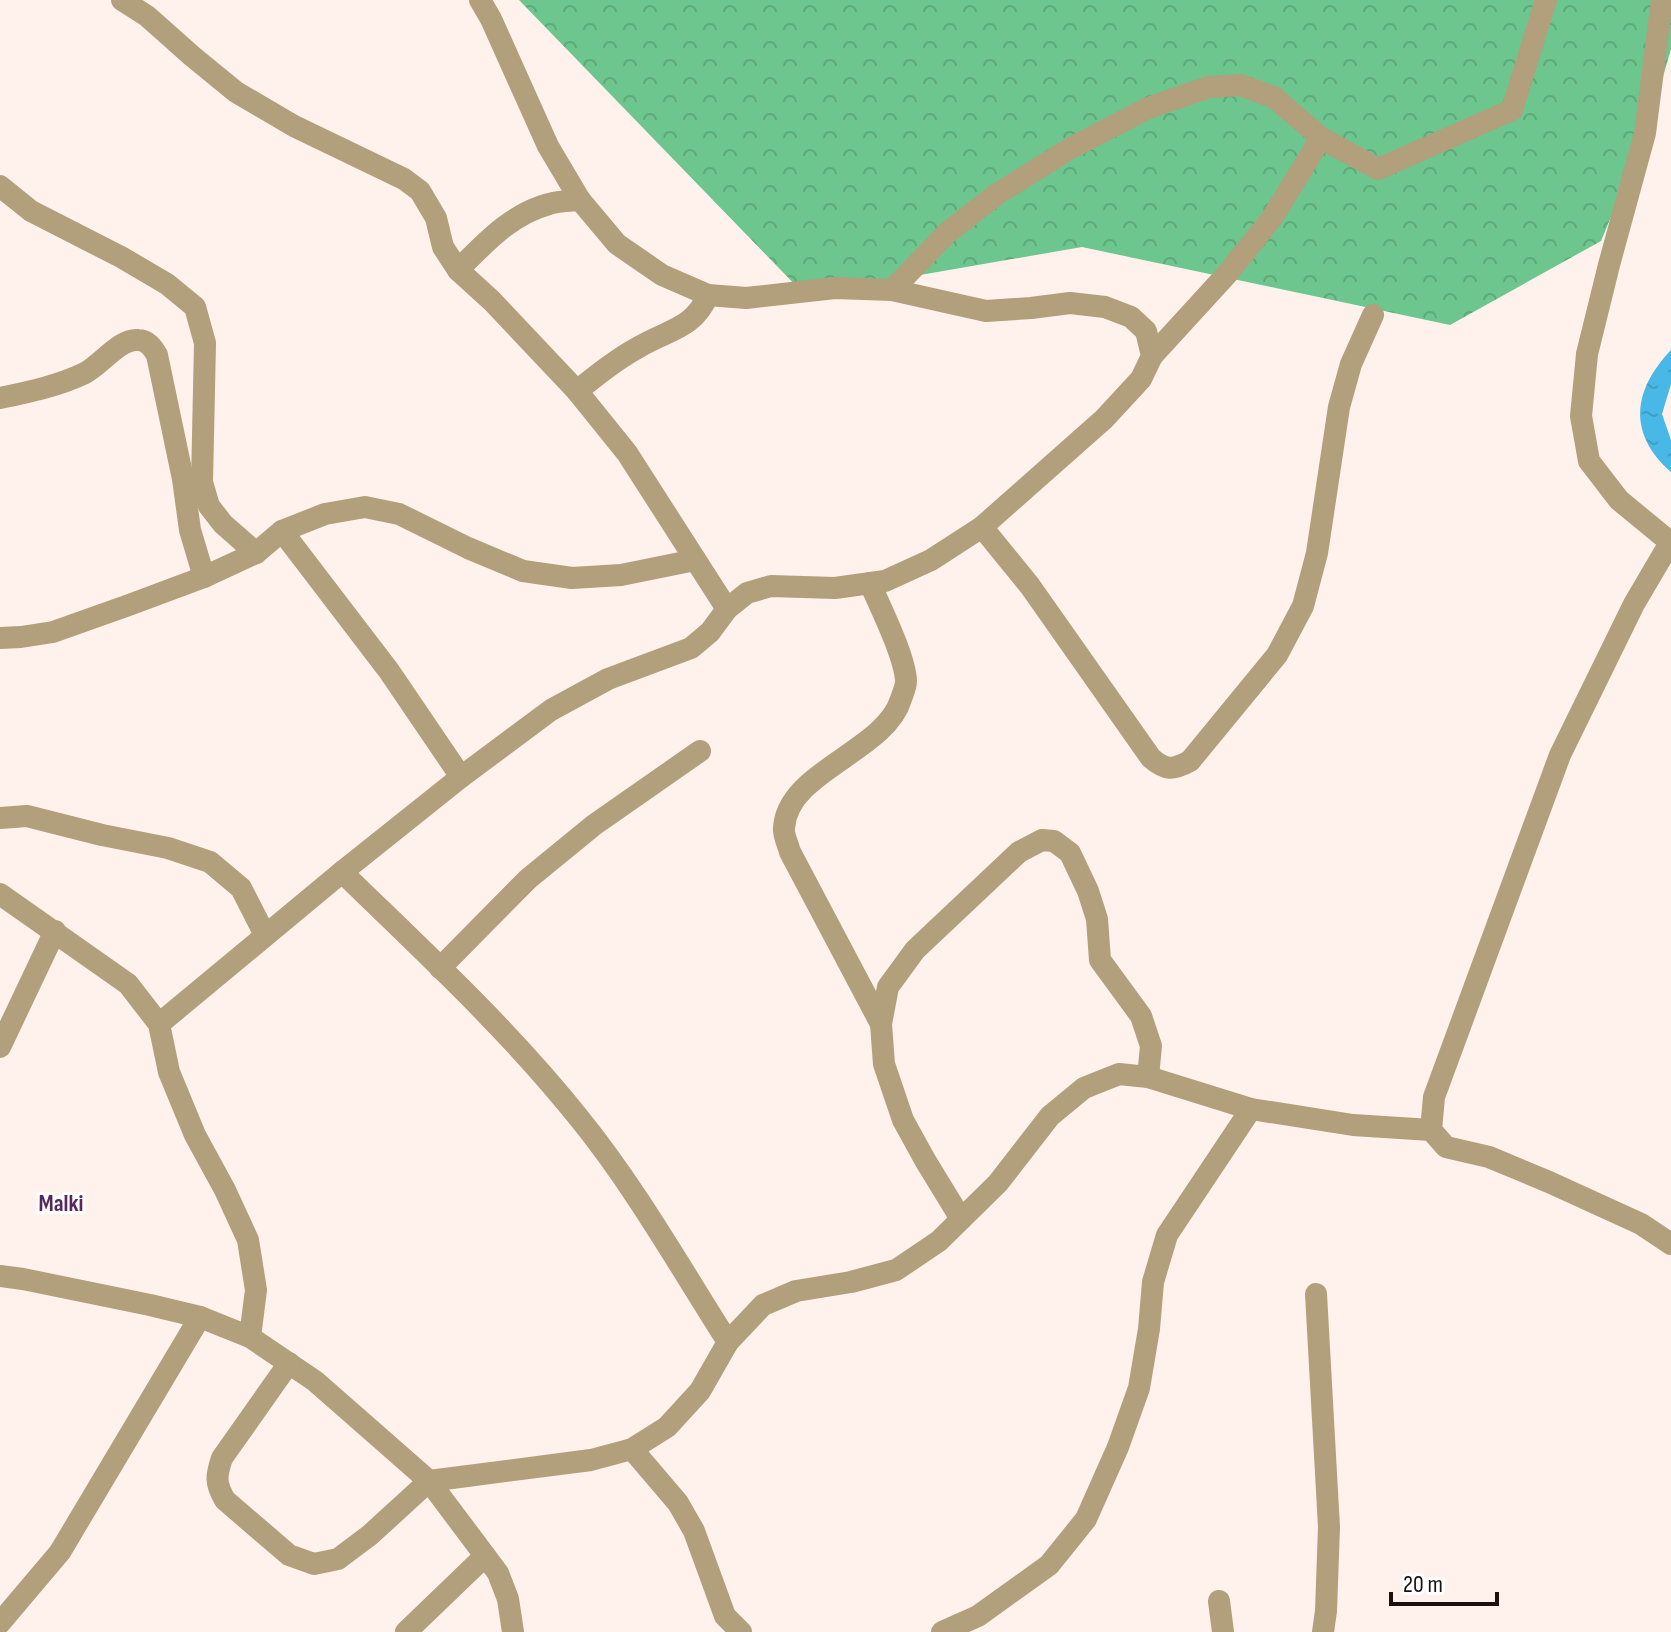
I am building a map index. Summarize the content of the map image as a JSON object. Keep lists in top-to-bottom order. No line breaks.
{"districts":["Malki"],"scale_bar":"20 m"}
